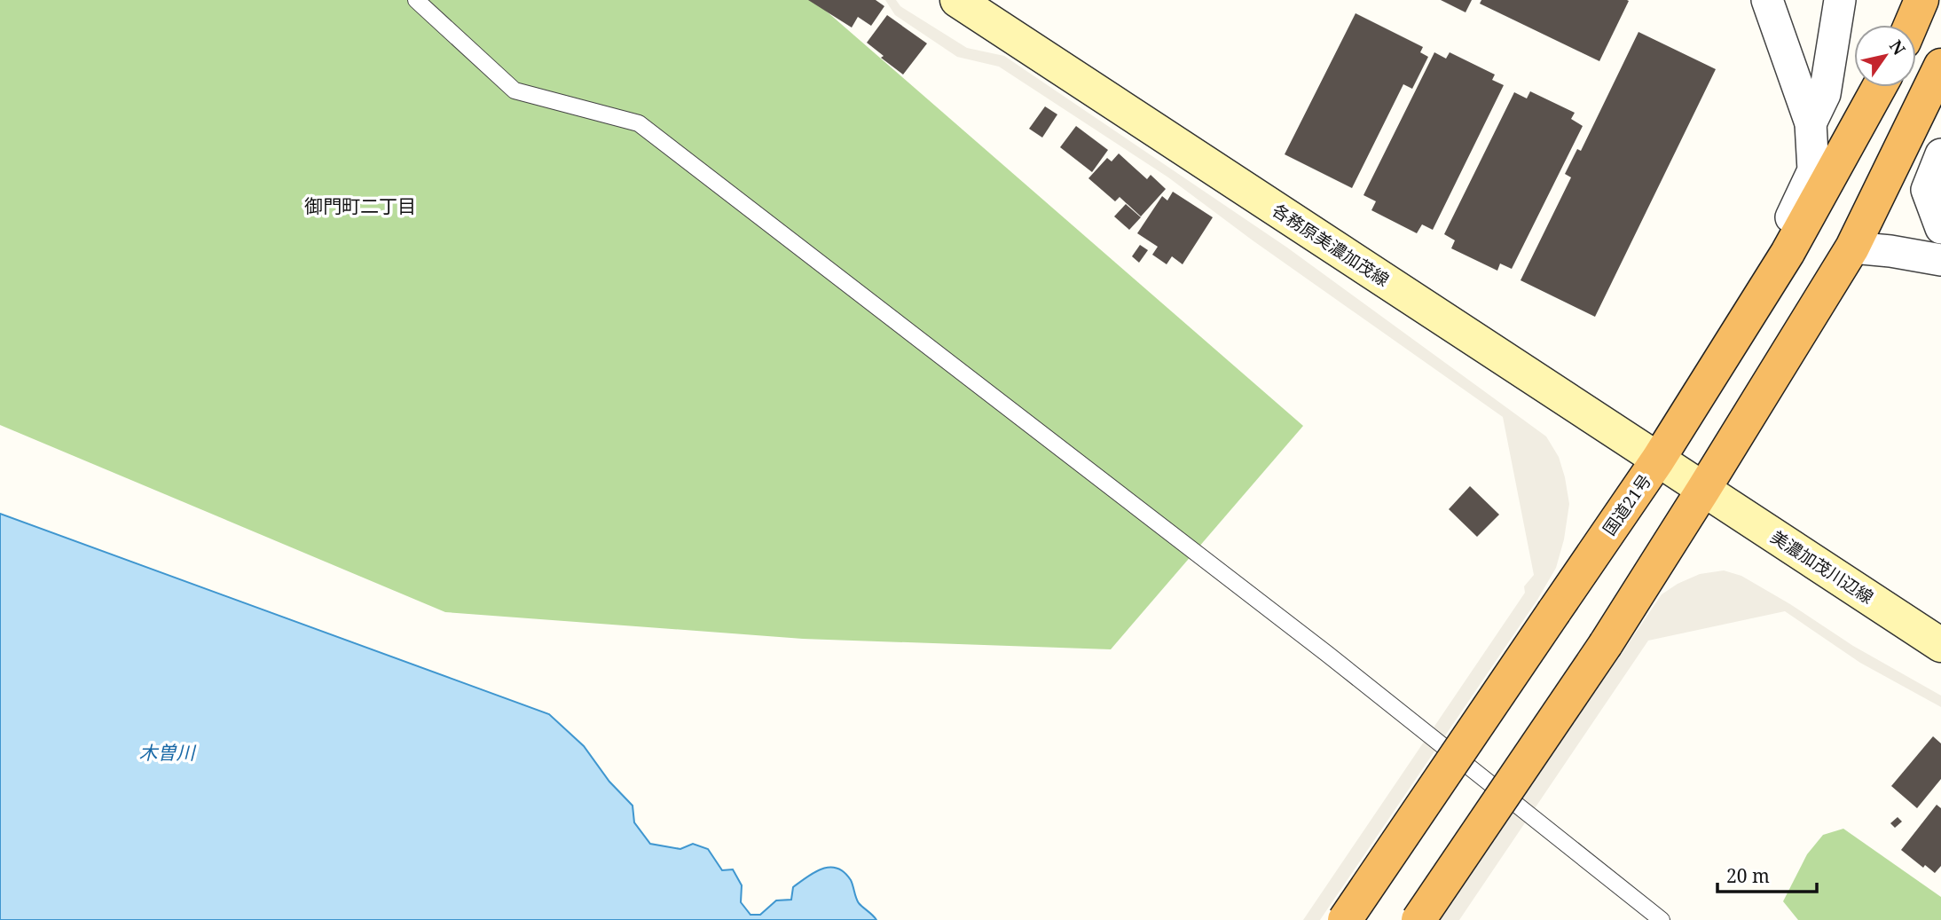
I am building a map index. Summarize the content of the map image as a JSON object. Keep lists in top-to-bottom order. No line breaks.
{"streets":{"highway":["国道21号"],"main road":["各務原美濃加茂線","美濃加茂川辺線"]},"crossings":[["各務原美濃加茂線","国道21号"],["各務原美濃加茂線","美濃加茂川辺線"]],"districts":["御門町二丁目"],"water":["木曽川"],"scale_bar":"20 m","north":"top right"}
